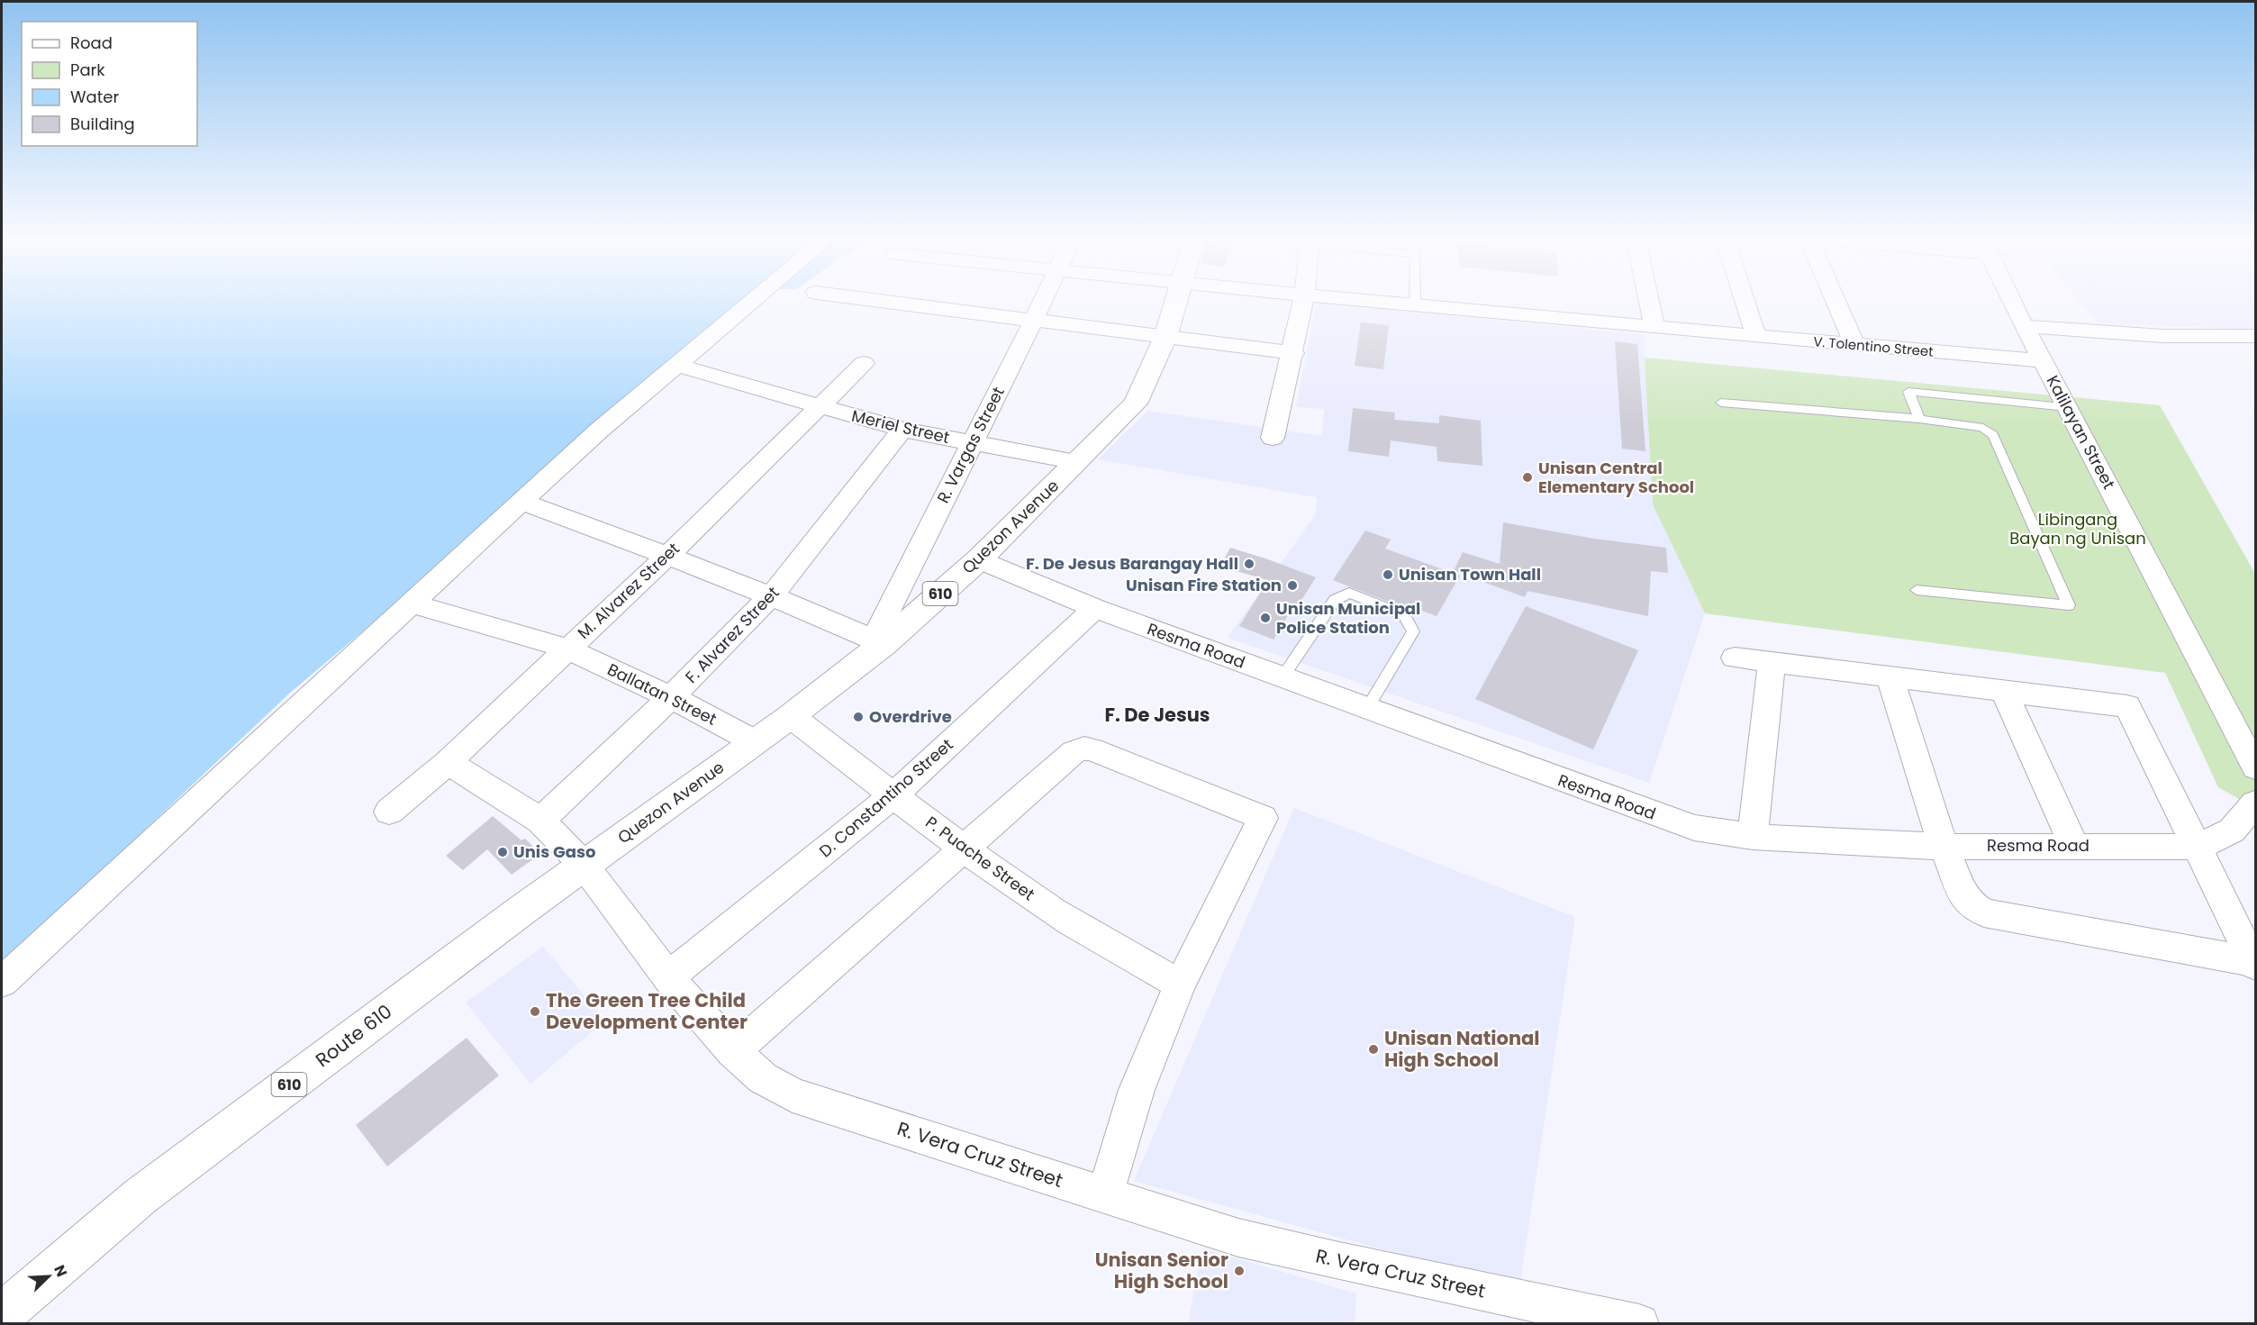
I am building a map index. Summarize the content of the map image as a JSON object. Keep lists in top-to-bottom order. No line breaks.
{"streets":{"main road":["Quezon Avenue","610","Route 610"],"street":["V. Tolentino Street","Meriel Street","Kalilayan Street","R. Vargas Street","M. Alvarez Street","F. Alvarez Street","Resma Road","Ballatan Street","D. Constantino Street","P. Puache Street","R. Vera Cruz Street"]},"crossings":[["V. Tolentino Street","Kalilayan Street"],["Meriel Street","R. Vargas Street"],["Meriel Street","Quezon Avenue"],["Meriel Street","M. Alvarez Street"],["Meriel Street","F. Alvarez Street"],["R. Vargas Street","Quezon Avenue"],["Quezon Avenue","Resma Road"],["Quezon Avenue","Ballatan Street"],["Quezon Avenue","P. Puache Street"],["Quezon Avenue","Route 610"],["Quezon Avenue","R. Vera Cruz Street"],["M. Alvarez Street","Ballatan Street"],["M. Alvarez Street","R. Vera Cruz Street"],["F. Alvarez Street","Ballatan Street"],["F. Alvarez Street","R. Vera Cruz Street"],["Resma Road","D. Constantino Street"],["D. Constantino Street","P. Puache Street"],["D. Constantino Street","R. Vera Cruz Street"],["Route 610","R. Vera Cruz Street"]],"districts":["F. De Jesus"],"parks":["Libingang Bayan ng Unisan"],"places":["Unisan Central Elementary School","F. De Jesus Barangay Hall","Unisan Town Hall","Unisan Fire Station","Unisan Municipal Police Station","Overdrive","Unis Gaso","The Green Tree Child Development Center","Unisan National High School","Unisan Senior High School"],"legend":["Road","Park","Water","Building"],"north":"top right"}
